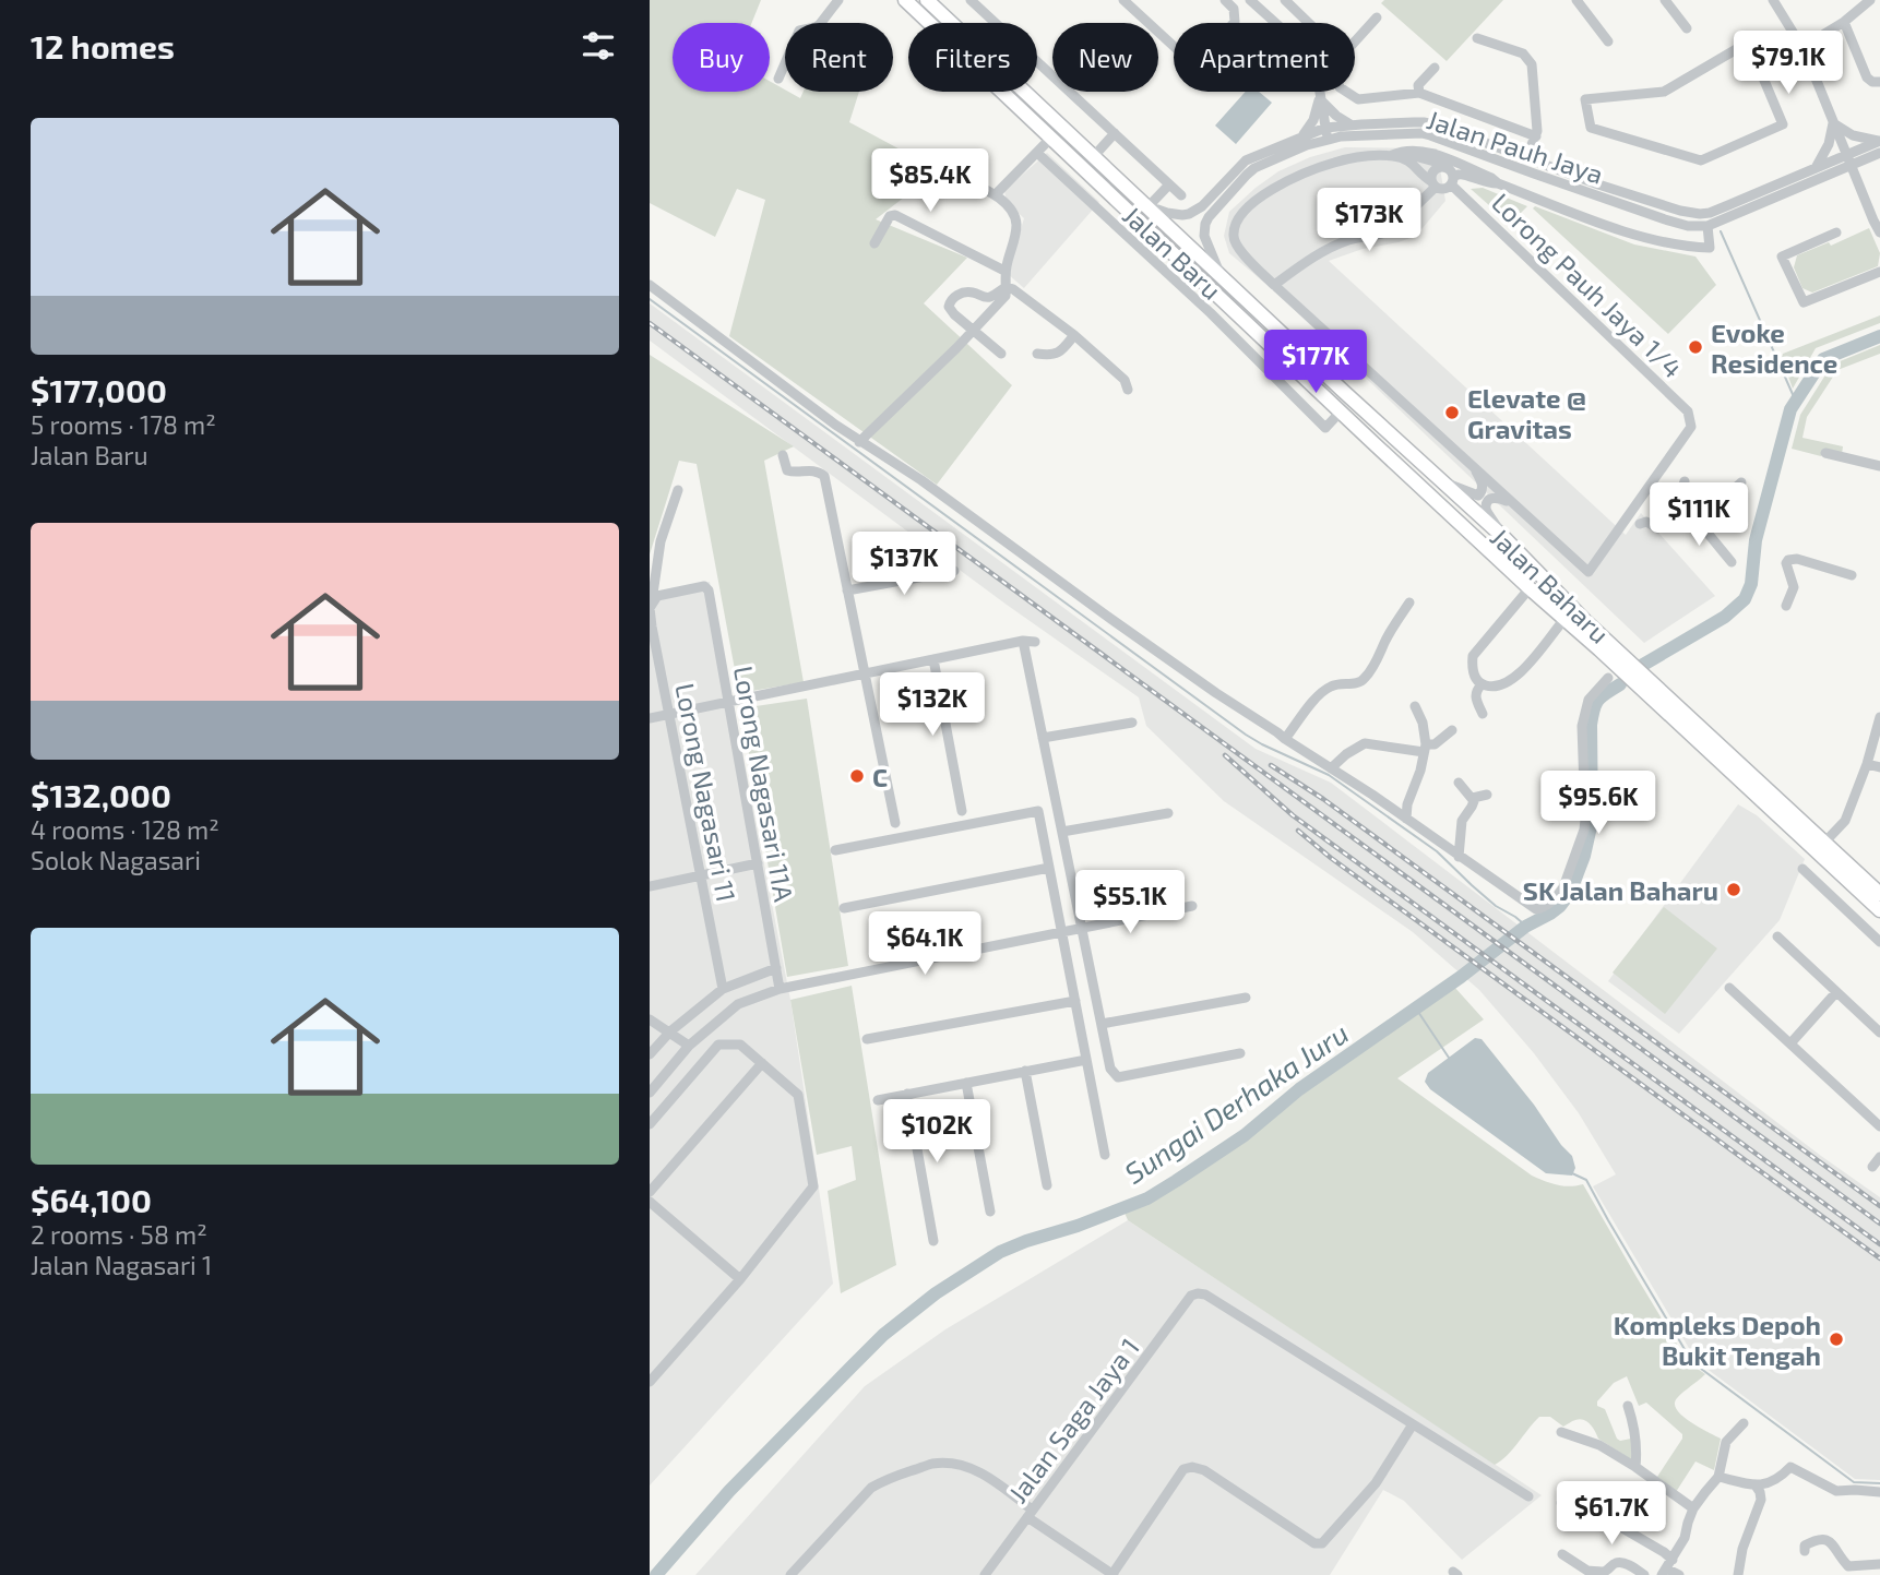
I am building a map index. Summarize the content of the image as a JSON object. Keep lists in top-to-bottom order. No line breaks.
{"streets":{"highway":["Jalan Baru","Jalan Baharu"],"street":["Jalan Pauh Jaya","Lorong Pauh Jaya 1/4","Lorong Nagasari 11A","Lorong Nagasari 11","Jalan Saga Jaya 1"]},"crossings":[["Jalan Pauh Jaya","Jalan Baru"],["Jalan Pauh Jaya","Jalan Baharu"],["Jalan Baru","Jalan Baharu"],["Lorong Nagasari 11A","Lorong Nagasari 11"]],"water":["Sungai Derhaka Juru"],"places":["Evoke Residence","Elevate @ Gravitas","C","SK Jalan Baharu","Kompleks Depoh Bukit Tengah"],"page":{"heading":"12 homes","chip":["Buy","Rent","Filters","New","Apartment"],"price":["$79.1K","$85.4K","$173K","$177K","$111K","$137K","$132K","$95.6K","$55.1K","$64.1K","$102K","$61.7K"],"list":[{"name":"$177,000","note":"5 rooms · 178 m² · Jalan Baru"},{"name":"$132,000","note":"4 rooms · 128 m² · Solok Nagasari"},{"name":"$64,100","note":"2 rooms · 58 m² · Jalan Nagasari 1"}]}}
